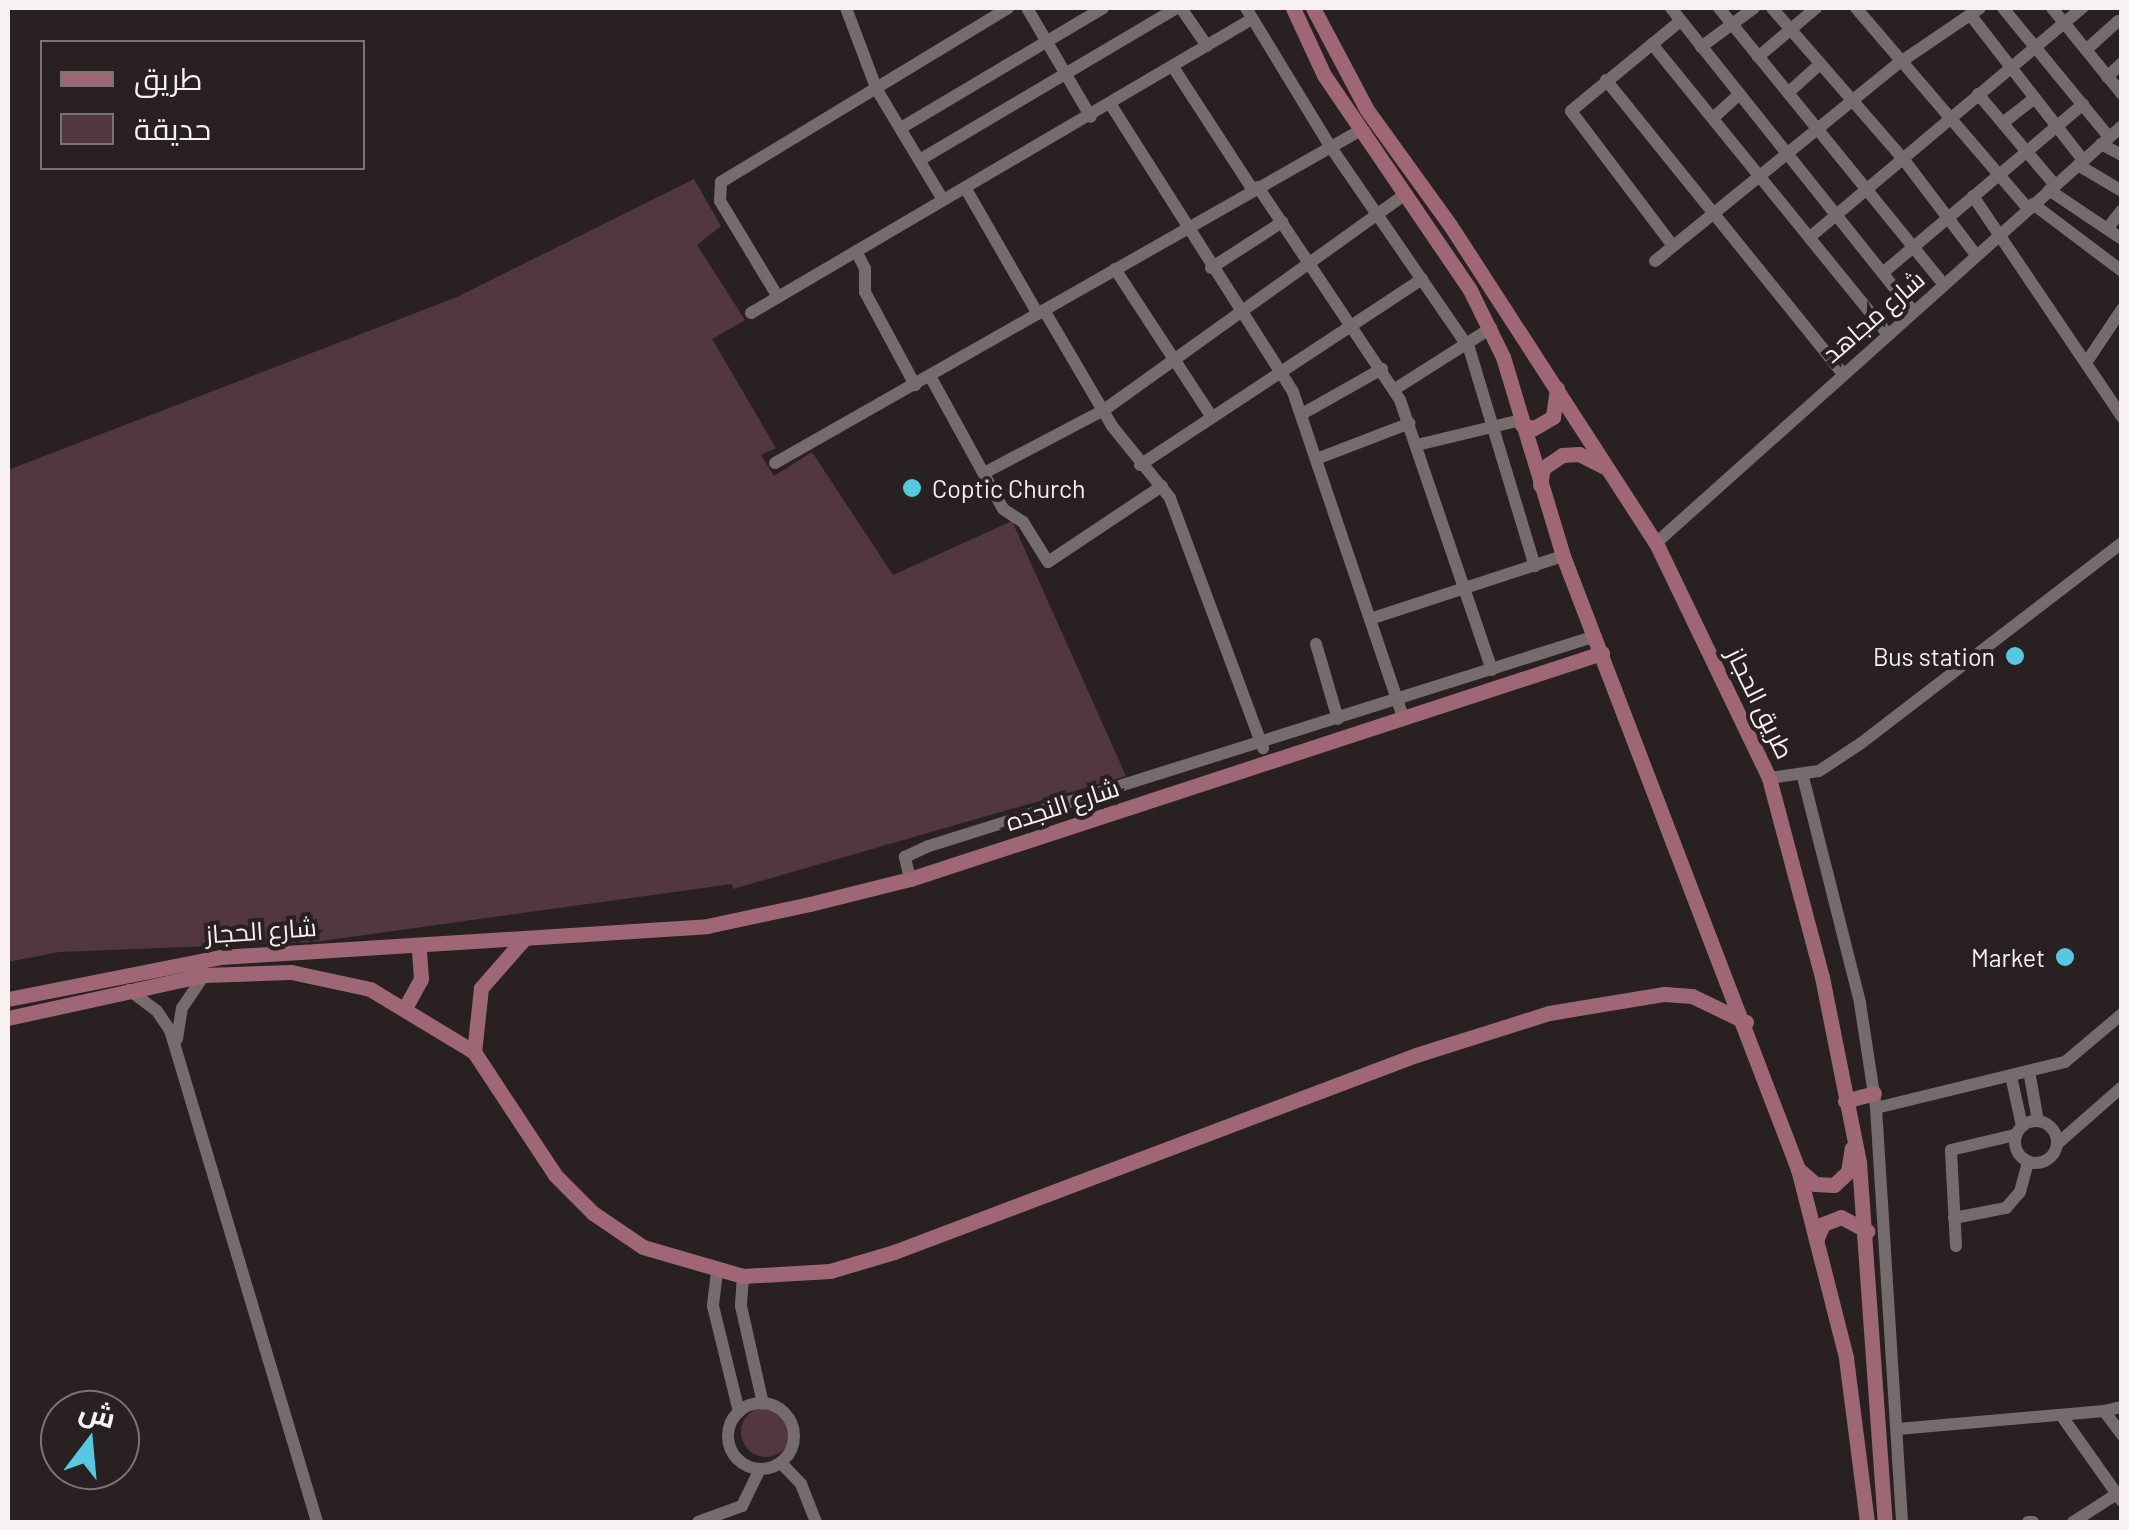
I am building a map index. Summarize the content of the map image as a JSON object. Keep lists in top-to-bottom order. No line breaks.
{"streets":{"main road":["طريق الحجاز","شارع النجده","شارع الحجاز"],"street":["شارع مجاهد"]},"crossings":[["شارع مجاهد","طريق الحجاز"],["شارع النجده","شارع الحجاز"]],"places":["Coptic Church","Bus station","Market"],"legend":["طريق","حديقة"],"north":"top"}
